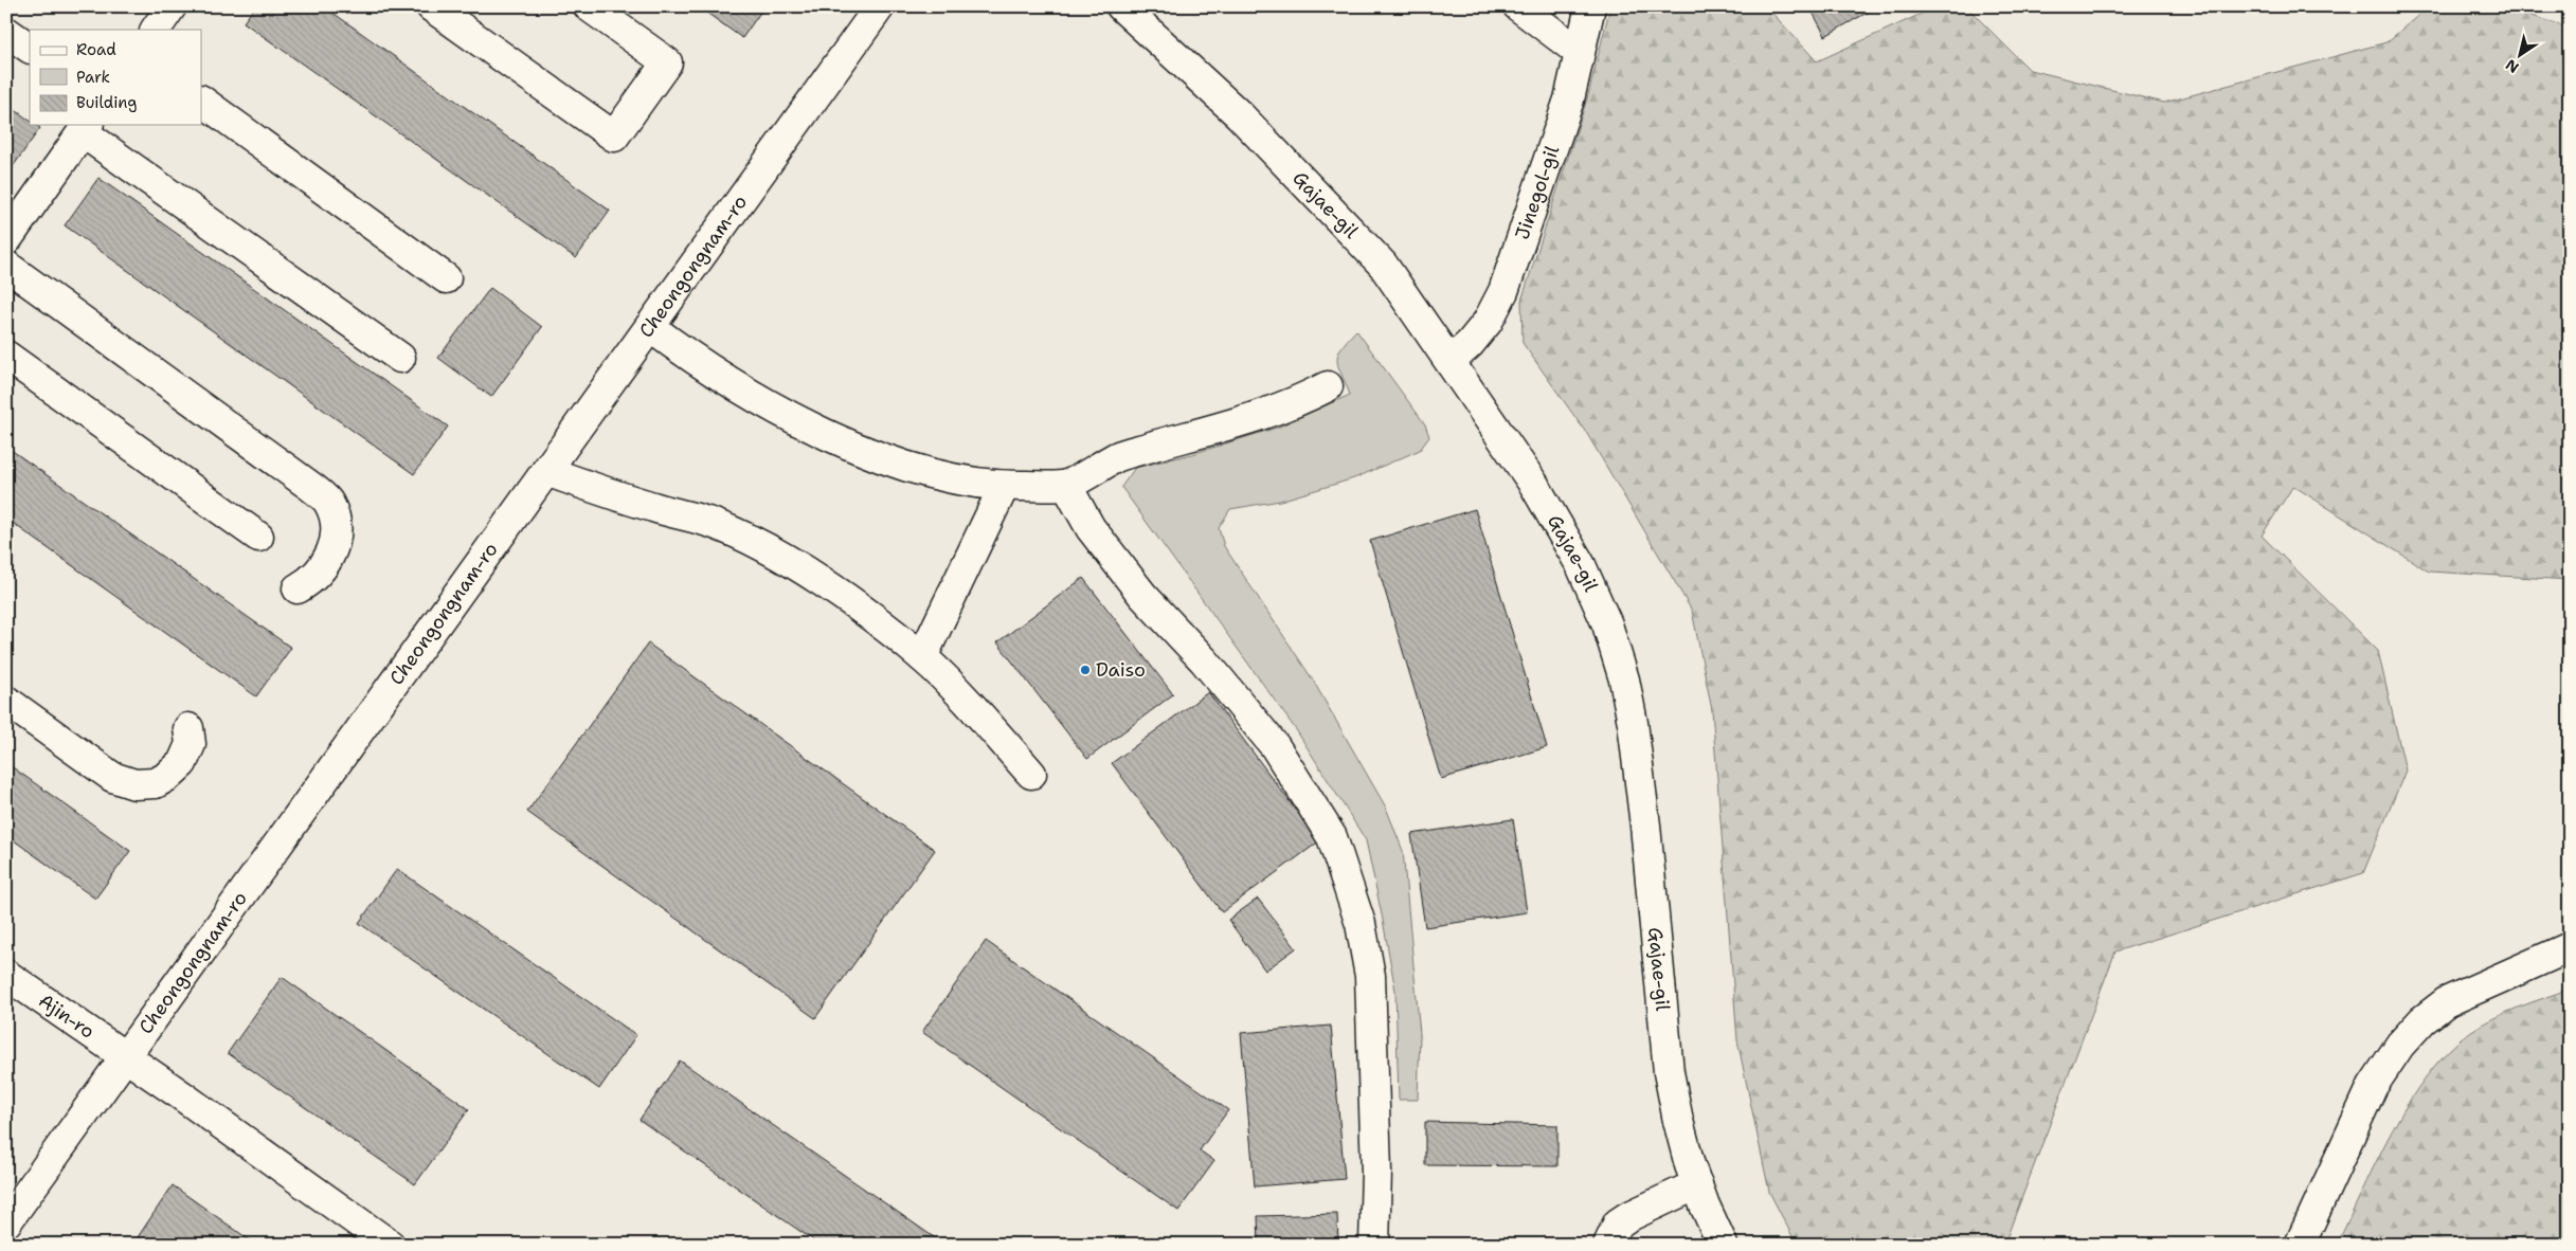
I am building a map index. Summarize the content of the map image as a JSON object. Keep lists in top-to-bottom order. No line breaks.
{"streets":{"street":["Jinegol-gil","Gajae-gil","Cheongongnam-ro","Ajin-ro"]},"crossings":[["Jinegol-gil","Gajae-gil"],["Cheongongnam-ro","Ajin-ro"]],"places":["Daiso"],"legend":["Road","Park","Building"],"north":"bottom left"}
